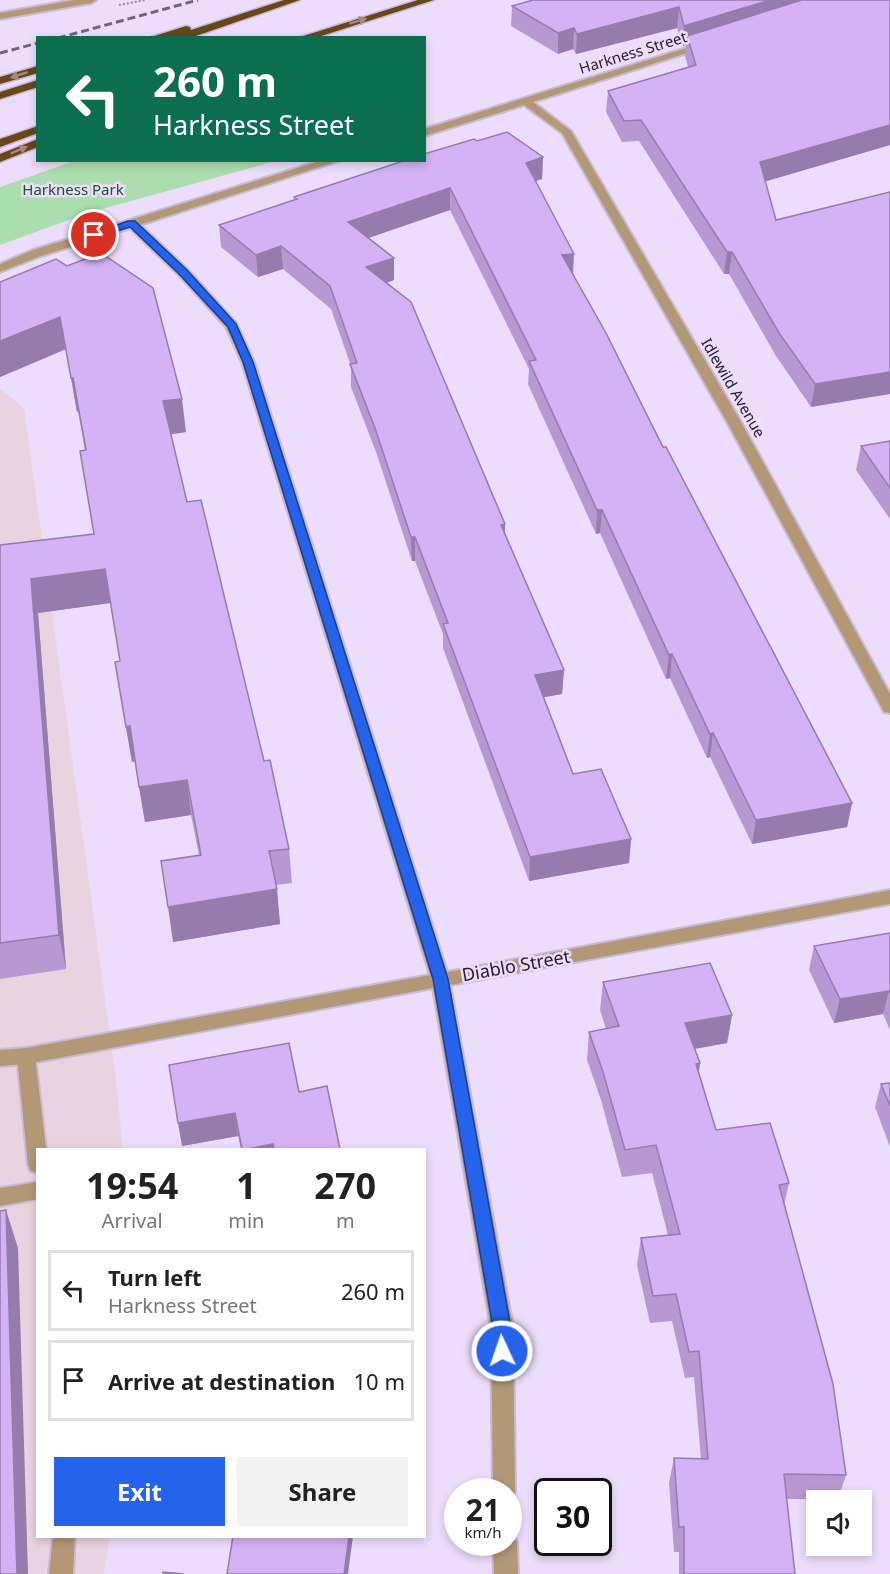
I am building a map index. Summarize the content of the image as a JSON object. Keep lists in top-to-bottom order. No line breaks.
{"streets":{"street":["Harkness Street","Idlewild Avenue","Diablo Street"]},"crossings":[["Harkness Street","Idlewild Avenue"]],"parks":["Harkness Park"],"page":{"turn":["260 m","Harkness Street"],"eta":["19:54","Arrival","1","min","270","m"],"list":[{"name":"Turn left","note":"Harkness Street","value":"260 m"},{"name":"Arrive at destination","value":"10 m"}],"buttons":["Exit","Share"],"speed":"21 km/h","limit":"30"}}
